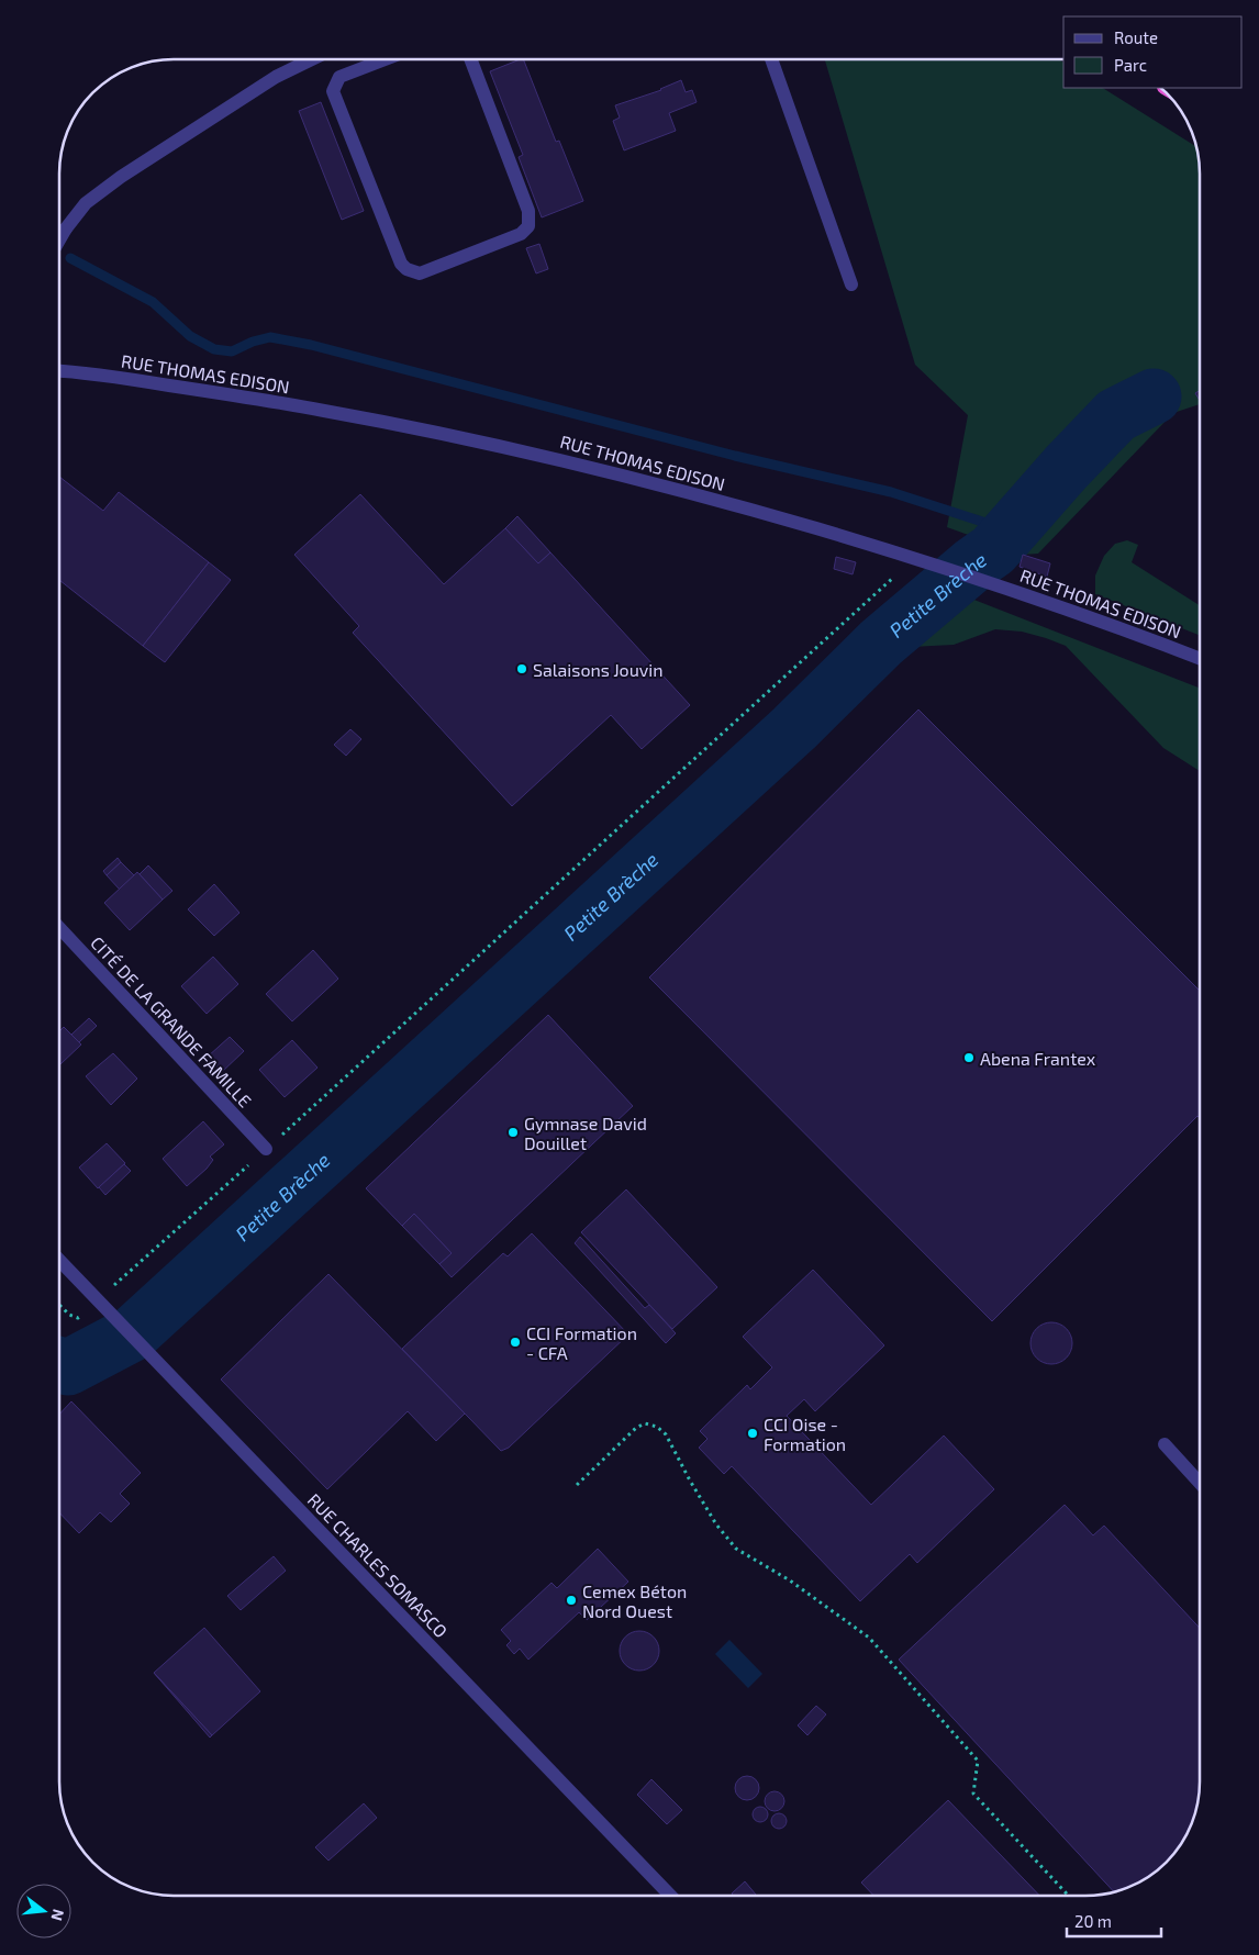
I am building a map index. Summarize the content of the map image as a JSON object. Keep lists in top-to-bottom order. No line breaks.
{"streets":{"street":["RUE THOMAS EDISON","CITÉ DE LA GRANDE FAMILLE","RUE CHARLES SOMASCO"]},"water":["Petite Brèche"],"places":["Salaisons Jouvin","Abena Frantex","Gymnase David Douillet","CCI Formation - CFA","CCI Oise - Formation","Cemex Béton Nord Ouest"],"legend":["Route","Parc"],"scale_bar":"20 m","north":"right"}
